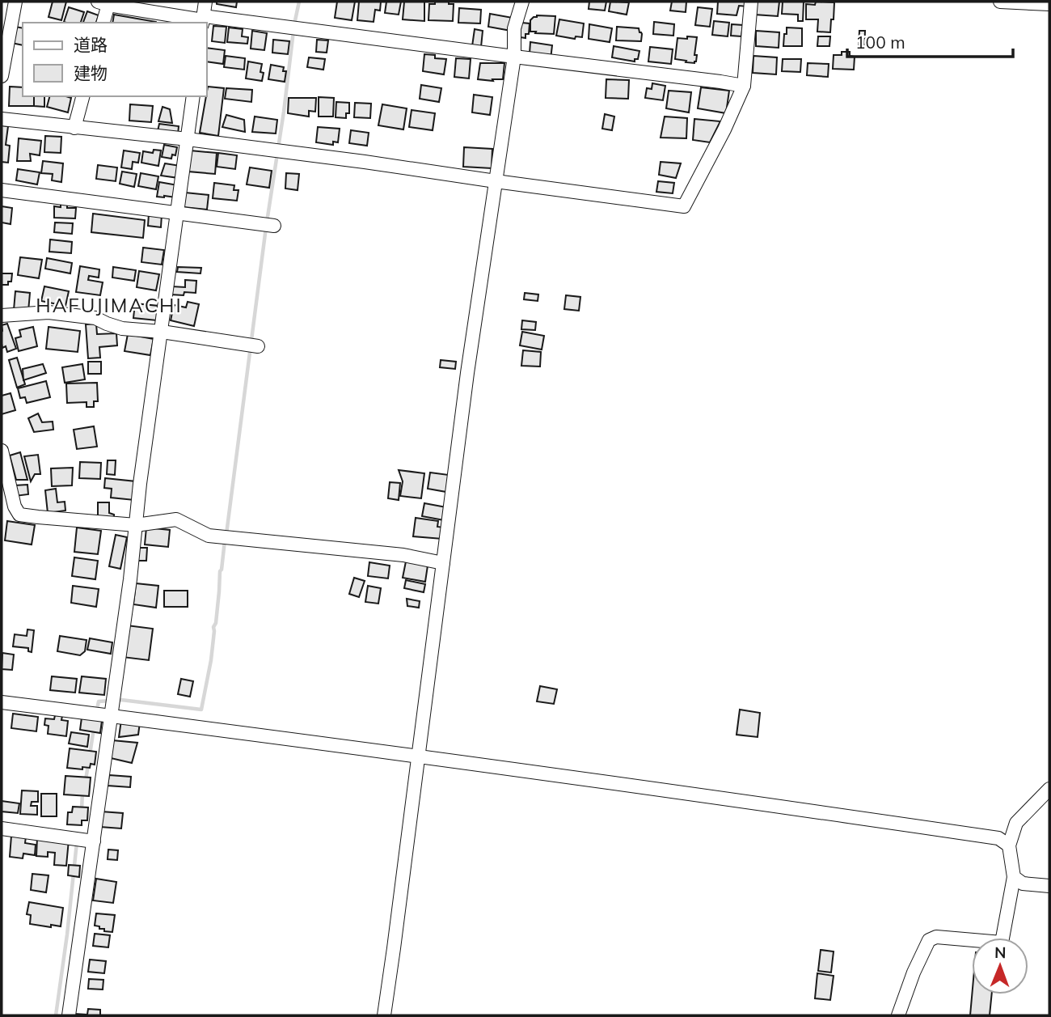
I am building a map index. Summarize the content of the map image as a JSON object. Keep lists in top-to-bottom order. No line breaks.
{"districts":["HAFUJIMACHI"],"legend":["道路","建物"],"scale_bar":"100 m","north":"top"}
